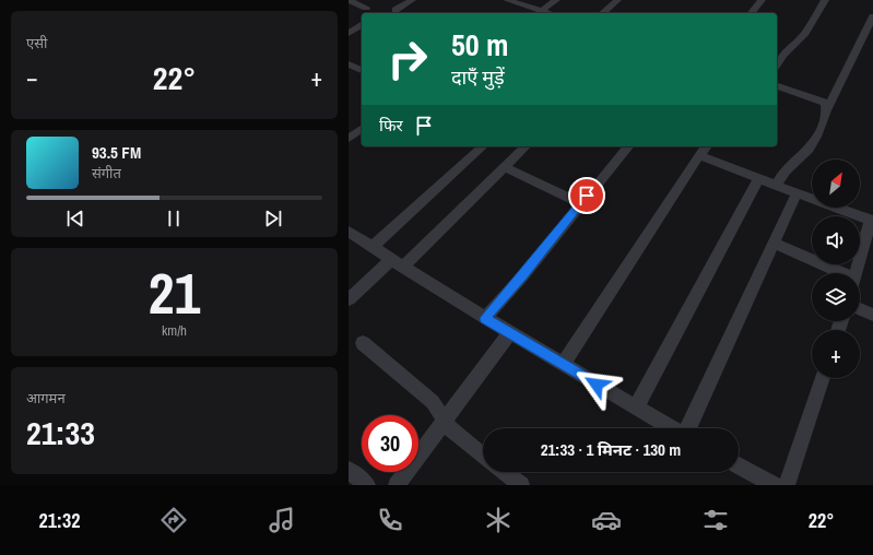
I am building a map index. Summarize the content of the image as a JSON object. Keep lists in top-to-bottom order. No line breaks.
{"north":"top right","page":{"tile":["एसी",["21","km/h"],["आगमन","21:33"]],"turn":["50 m","दाएँ मुड़ें"],"heat":["−","22°","+"],"then":"फिर","song":["93.5 FM","संगीत"],"map_buttons":"+","limit":"30","trip":"21:33 · 1 मिनट · 130 m","tabs":["21:32","22°"]}}
